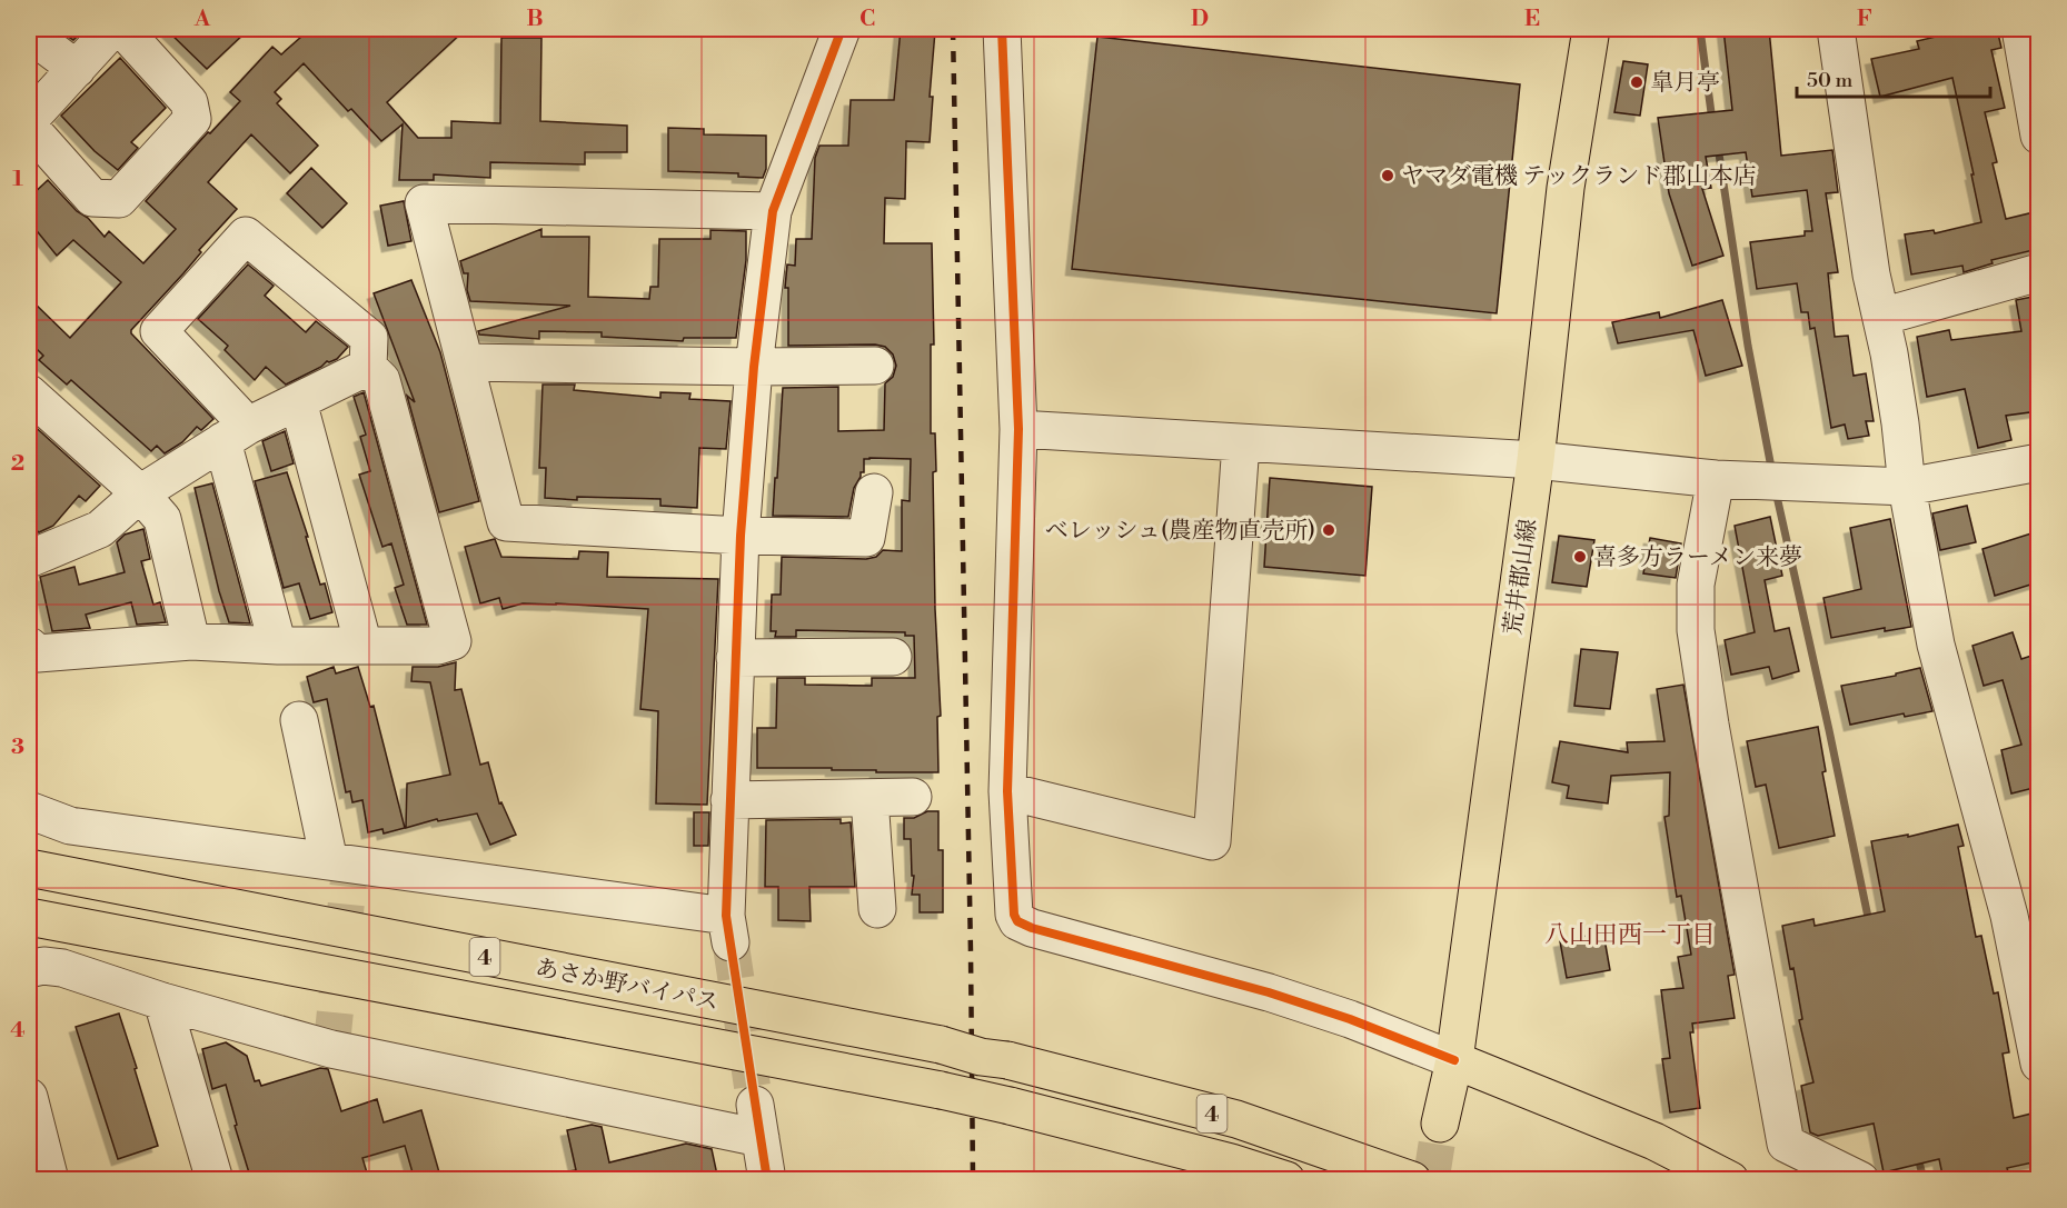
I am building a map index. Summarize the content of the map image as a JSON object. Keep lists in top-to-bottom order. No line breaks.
{"streets":{"main road":["荒井郡山線","4","あさか野バイパス"]},"districts":["八山田西一丁目"],"places":["皐月亭","ヤマダ電機 テックランド郡山本店","ベレッシュ(農産物直売所)","喜多方ラーメン来夢"],"scale_bar":"50 m","grid":{"columns":["A","B","C","D","E","F"],"rows":["1","2","3","4"]}}
